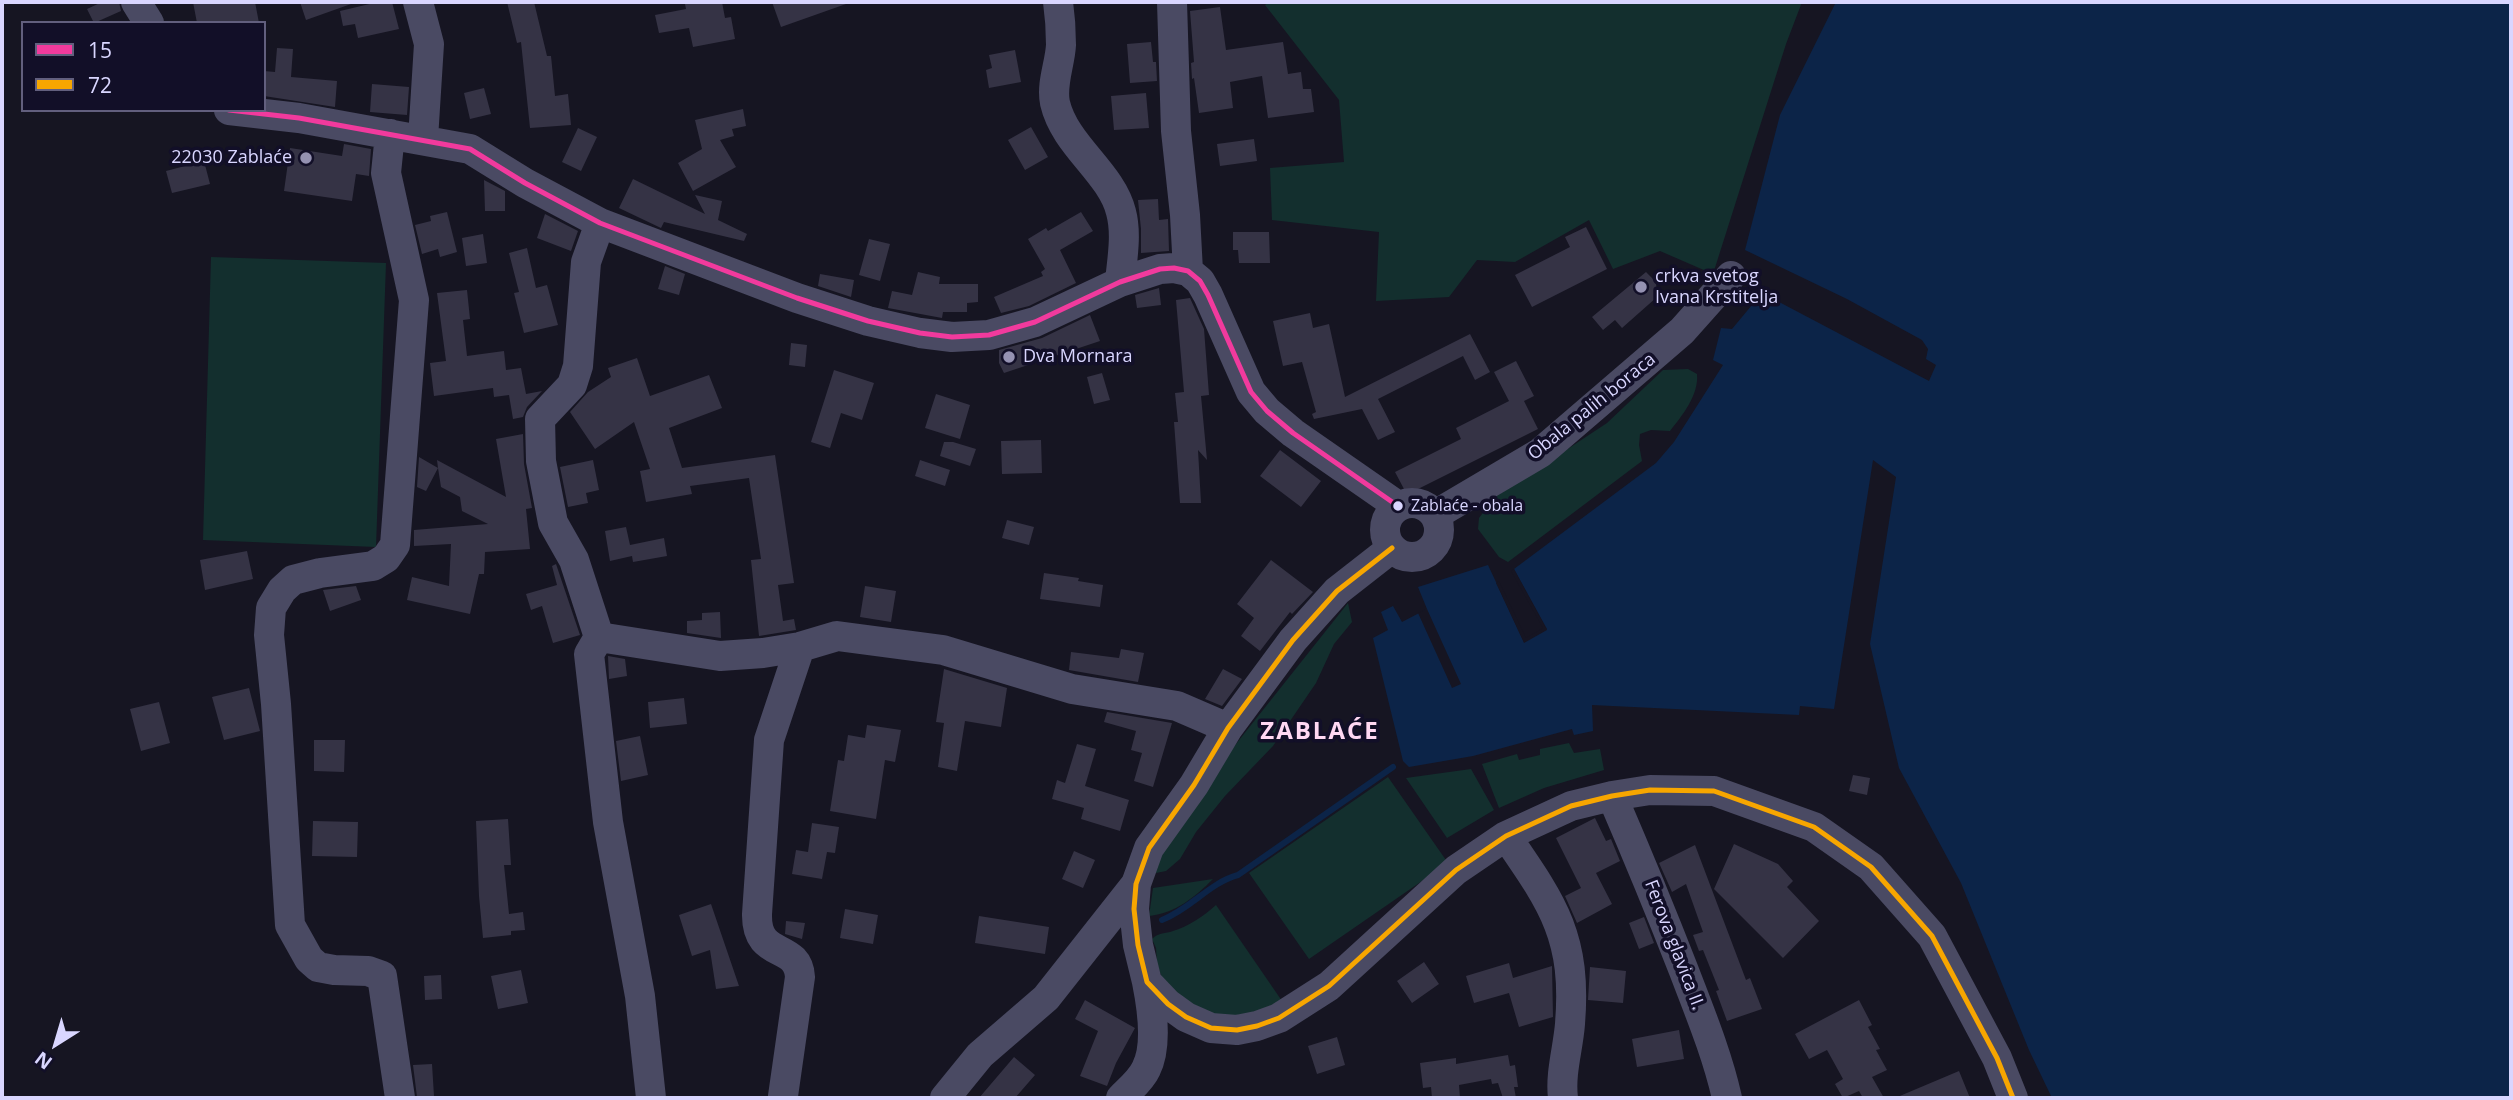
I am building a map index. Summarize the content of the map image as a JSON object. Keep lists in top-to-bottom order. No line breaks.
{"streets":{"street":["Obala palih boraca","Ferova glavica II."]},"districts":["ZABLAĆE"],"places":["22030 Zablaće","crkva svetog Ivana Krstitelja","Dva Mornara","Zablaće - obala"],"lines":["transit line 15","transit line 72"],"legend":["15","72"],"north":"bottom left"}
